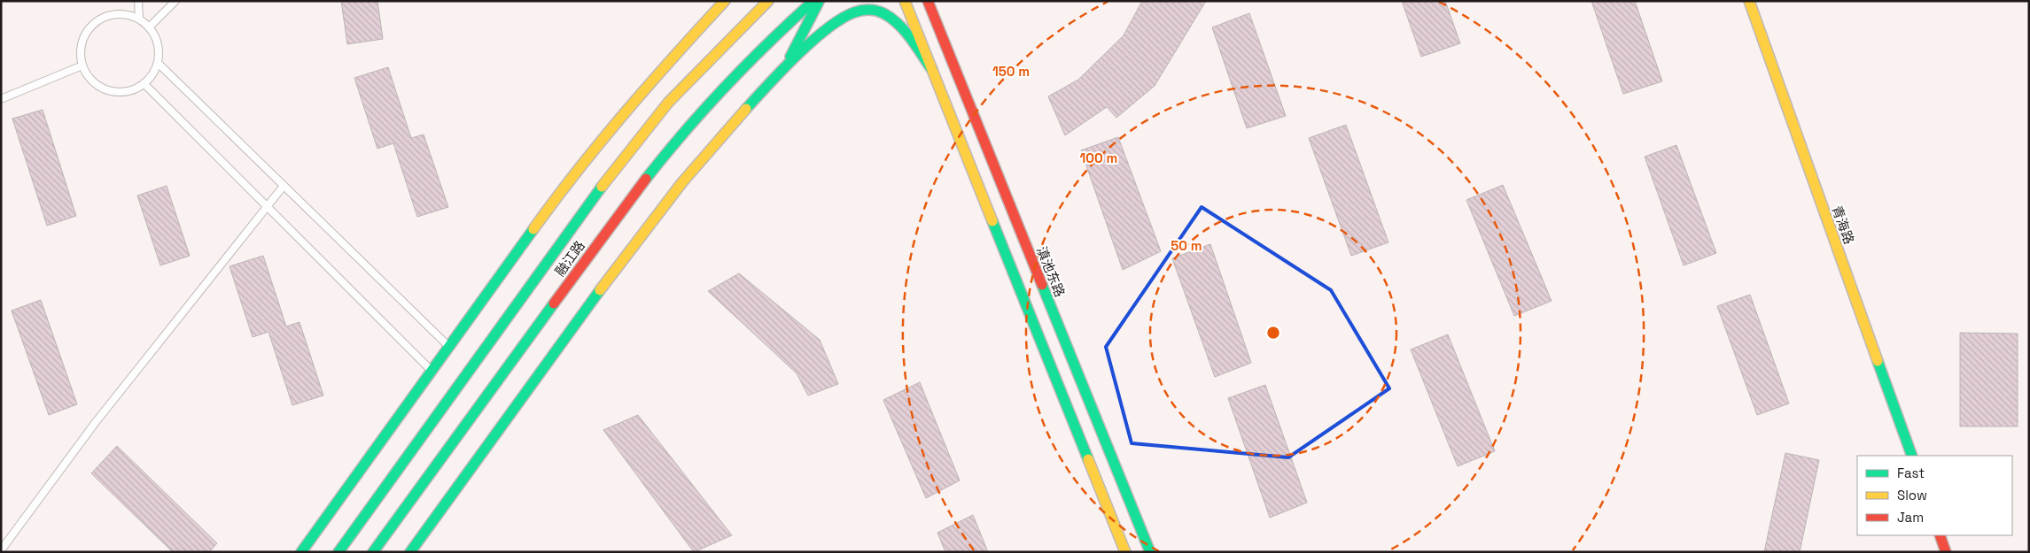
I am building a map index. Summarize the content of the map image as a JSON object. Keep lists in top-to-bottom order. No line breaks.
{"streets":{"street":["青海路","融江路","滇池东路"]},"legend":["Fast","Slow","Jam"],"rings":["150 m","100 m","50 m"]}
